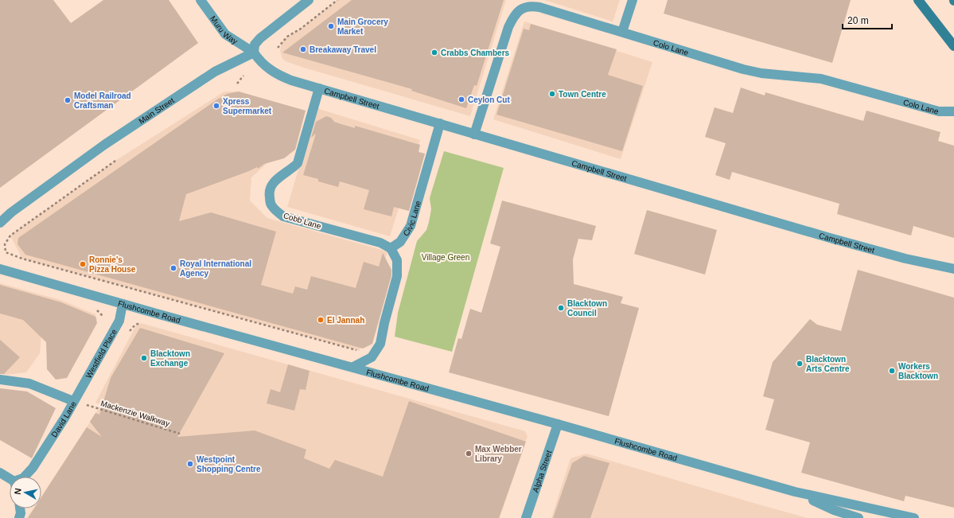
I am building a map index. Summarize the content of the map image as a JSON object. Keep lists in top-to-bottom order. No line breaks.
{"streets":{"street":["Muru Way","Colo Lane","Campbell Street","Main Street","Civic Lane","Cobb Lane","Flushcombe Road","Westfield Place","David Lane","Alpha Street"],"path":["Mackenzie Walkway"]},"crossings":[["Muru Way","Campbell Street"],["Muru Way","Main Street"],["Colo Lane","Campbell Street"],["Campbell Street","Main Street"],["Campbell Street","Civic Lane"],["Campbell Street","Cobb Lane"],["Civic Lane","Cobb Lane"],["Flushcombe Road","Westfield Place"],["Flushcombe Road","Alpha Street"],["Westfield Place","David Lane"]],"parks":["Village Green"],"places":["Main Grocery Market","Breakaway Travel","Crabbs Chambers","Town Centre","Ceylon Cut","Model Railroad Craftsman","Xpress Supermarket","Ronnie's Pizza House","Royal International Agency","Blacktown Council","El Jannah","Blacktown Exchange","Blacktown Arts Centre","Workers Blacktown","Max Webber Library","Westpoint Shopping Centre"],"scale_bar":"20 m","north":"left"}
